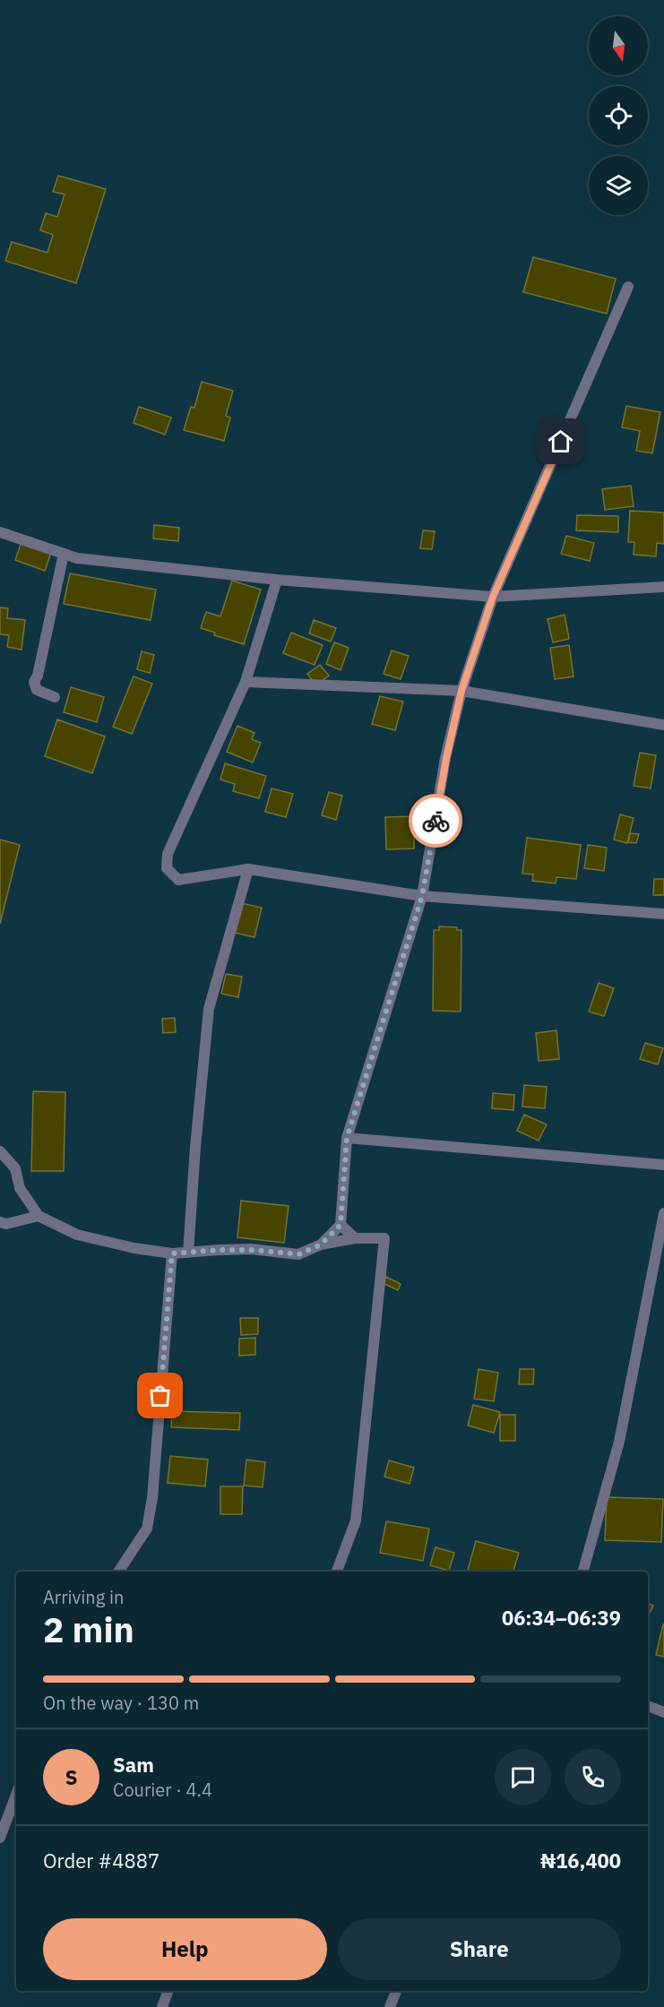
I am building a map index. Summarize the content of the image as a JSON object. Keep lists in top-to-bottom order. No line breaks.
{"north":"bottom","page":{"heading":["2 min","Arriving in","06:34–06:39"],"panel":["Sam","Courier · 4.4","Order #4887","₦16,400"],"bar":"On the way · 130 m","round":"S","buttons":["Help","Share"]}}
